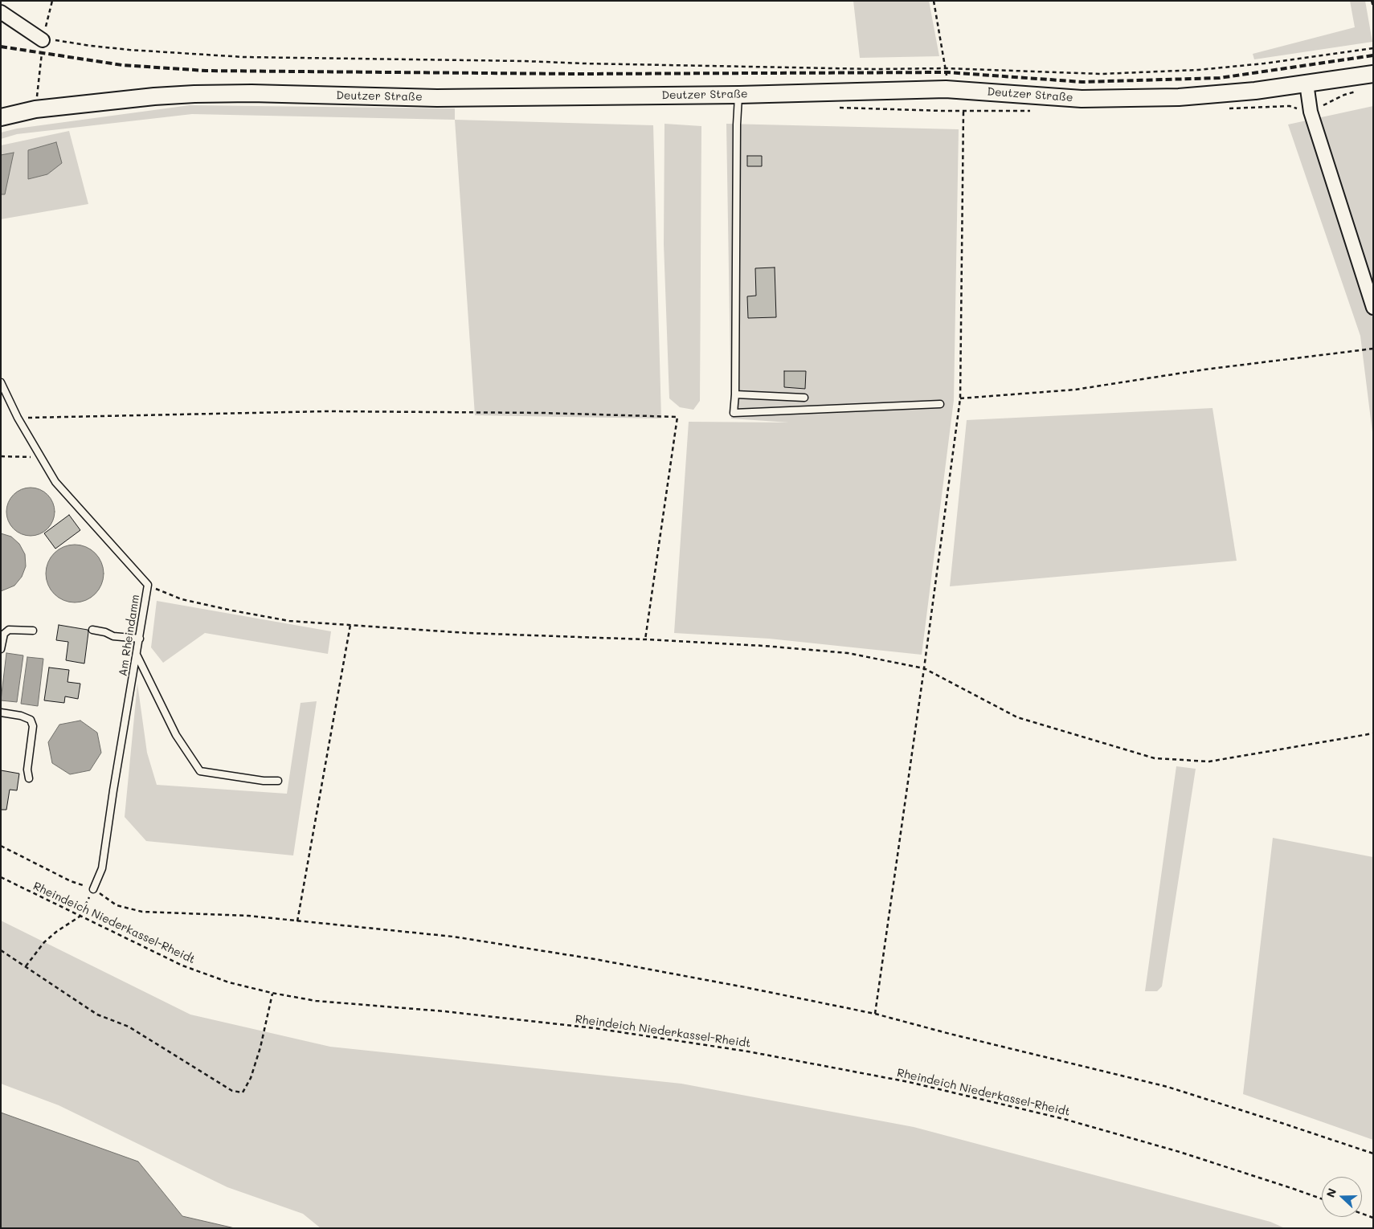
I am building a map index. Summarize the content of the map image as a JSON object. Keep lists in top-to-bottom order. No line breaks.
{"streets":{"street":["Deutzer Straße"],"lane":["Am Rheindamm"],"path":["Rheindeich Niederkassel-Rheidt"]},"north":"left"}
